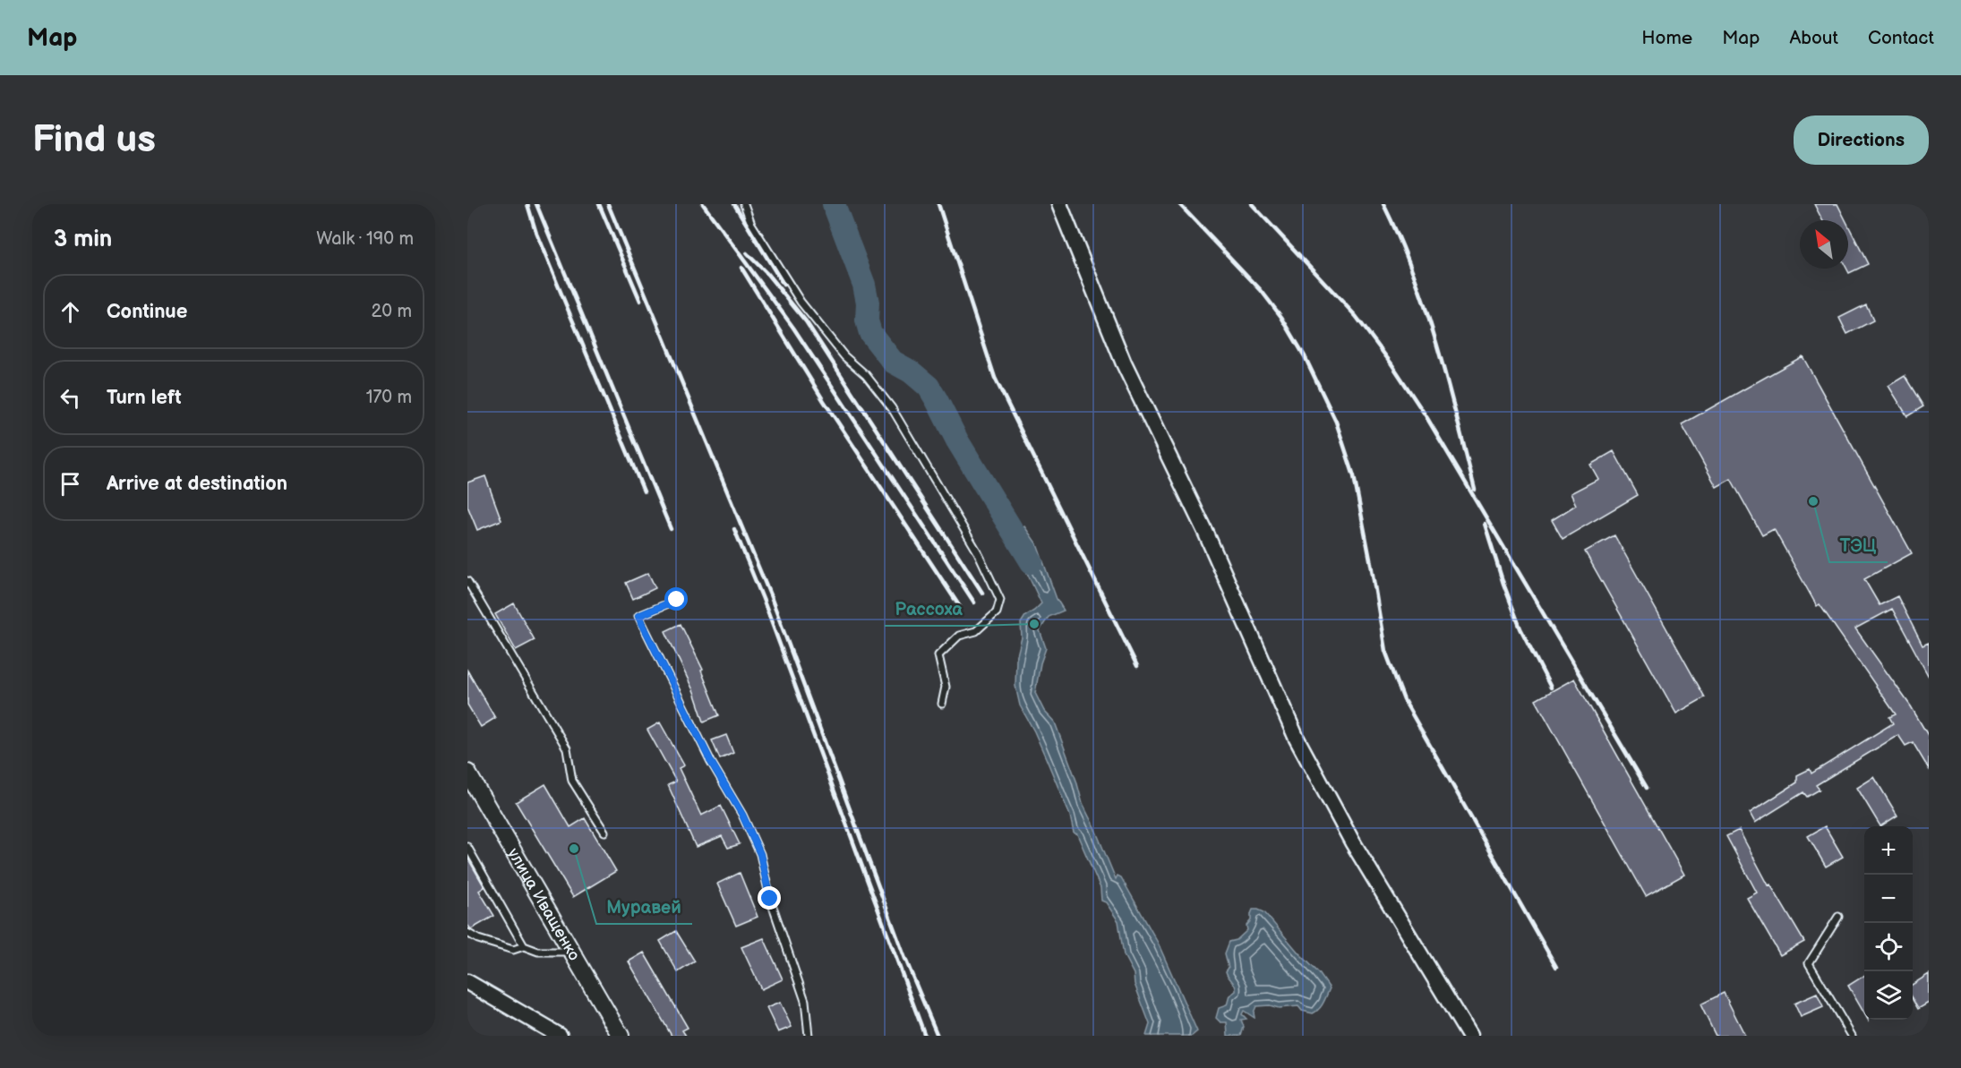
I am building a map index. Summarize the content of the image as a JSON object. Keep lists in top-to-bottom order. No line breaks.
{"streets":{"main road":["улица Иващенко"]},"places":["ТЭЦ","Рассоха","Муравей"],"north":"top left","page":{"header":"Map","nav":["Home","Map","About","Contact"],"buttons":"Directions","title":"Find us","heading":["3 min","Walk · 190 m"],"list":[["Continue","20 m"],["Turn left","170 m"],"Arrive at destination"],"map_buttons":["+","−"]}}
